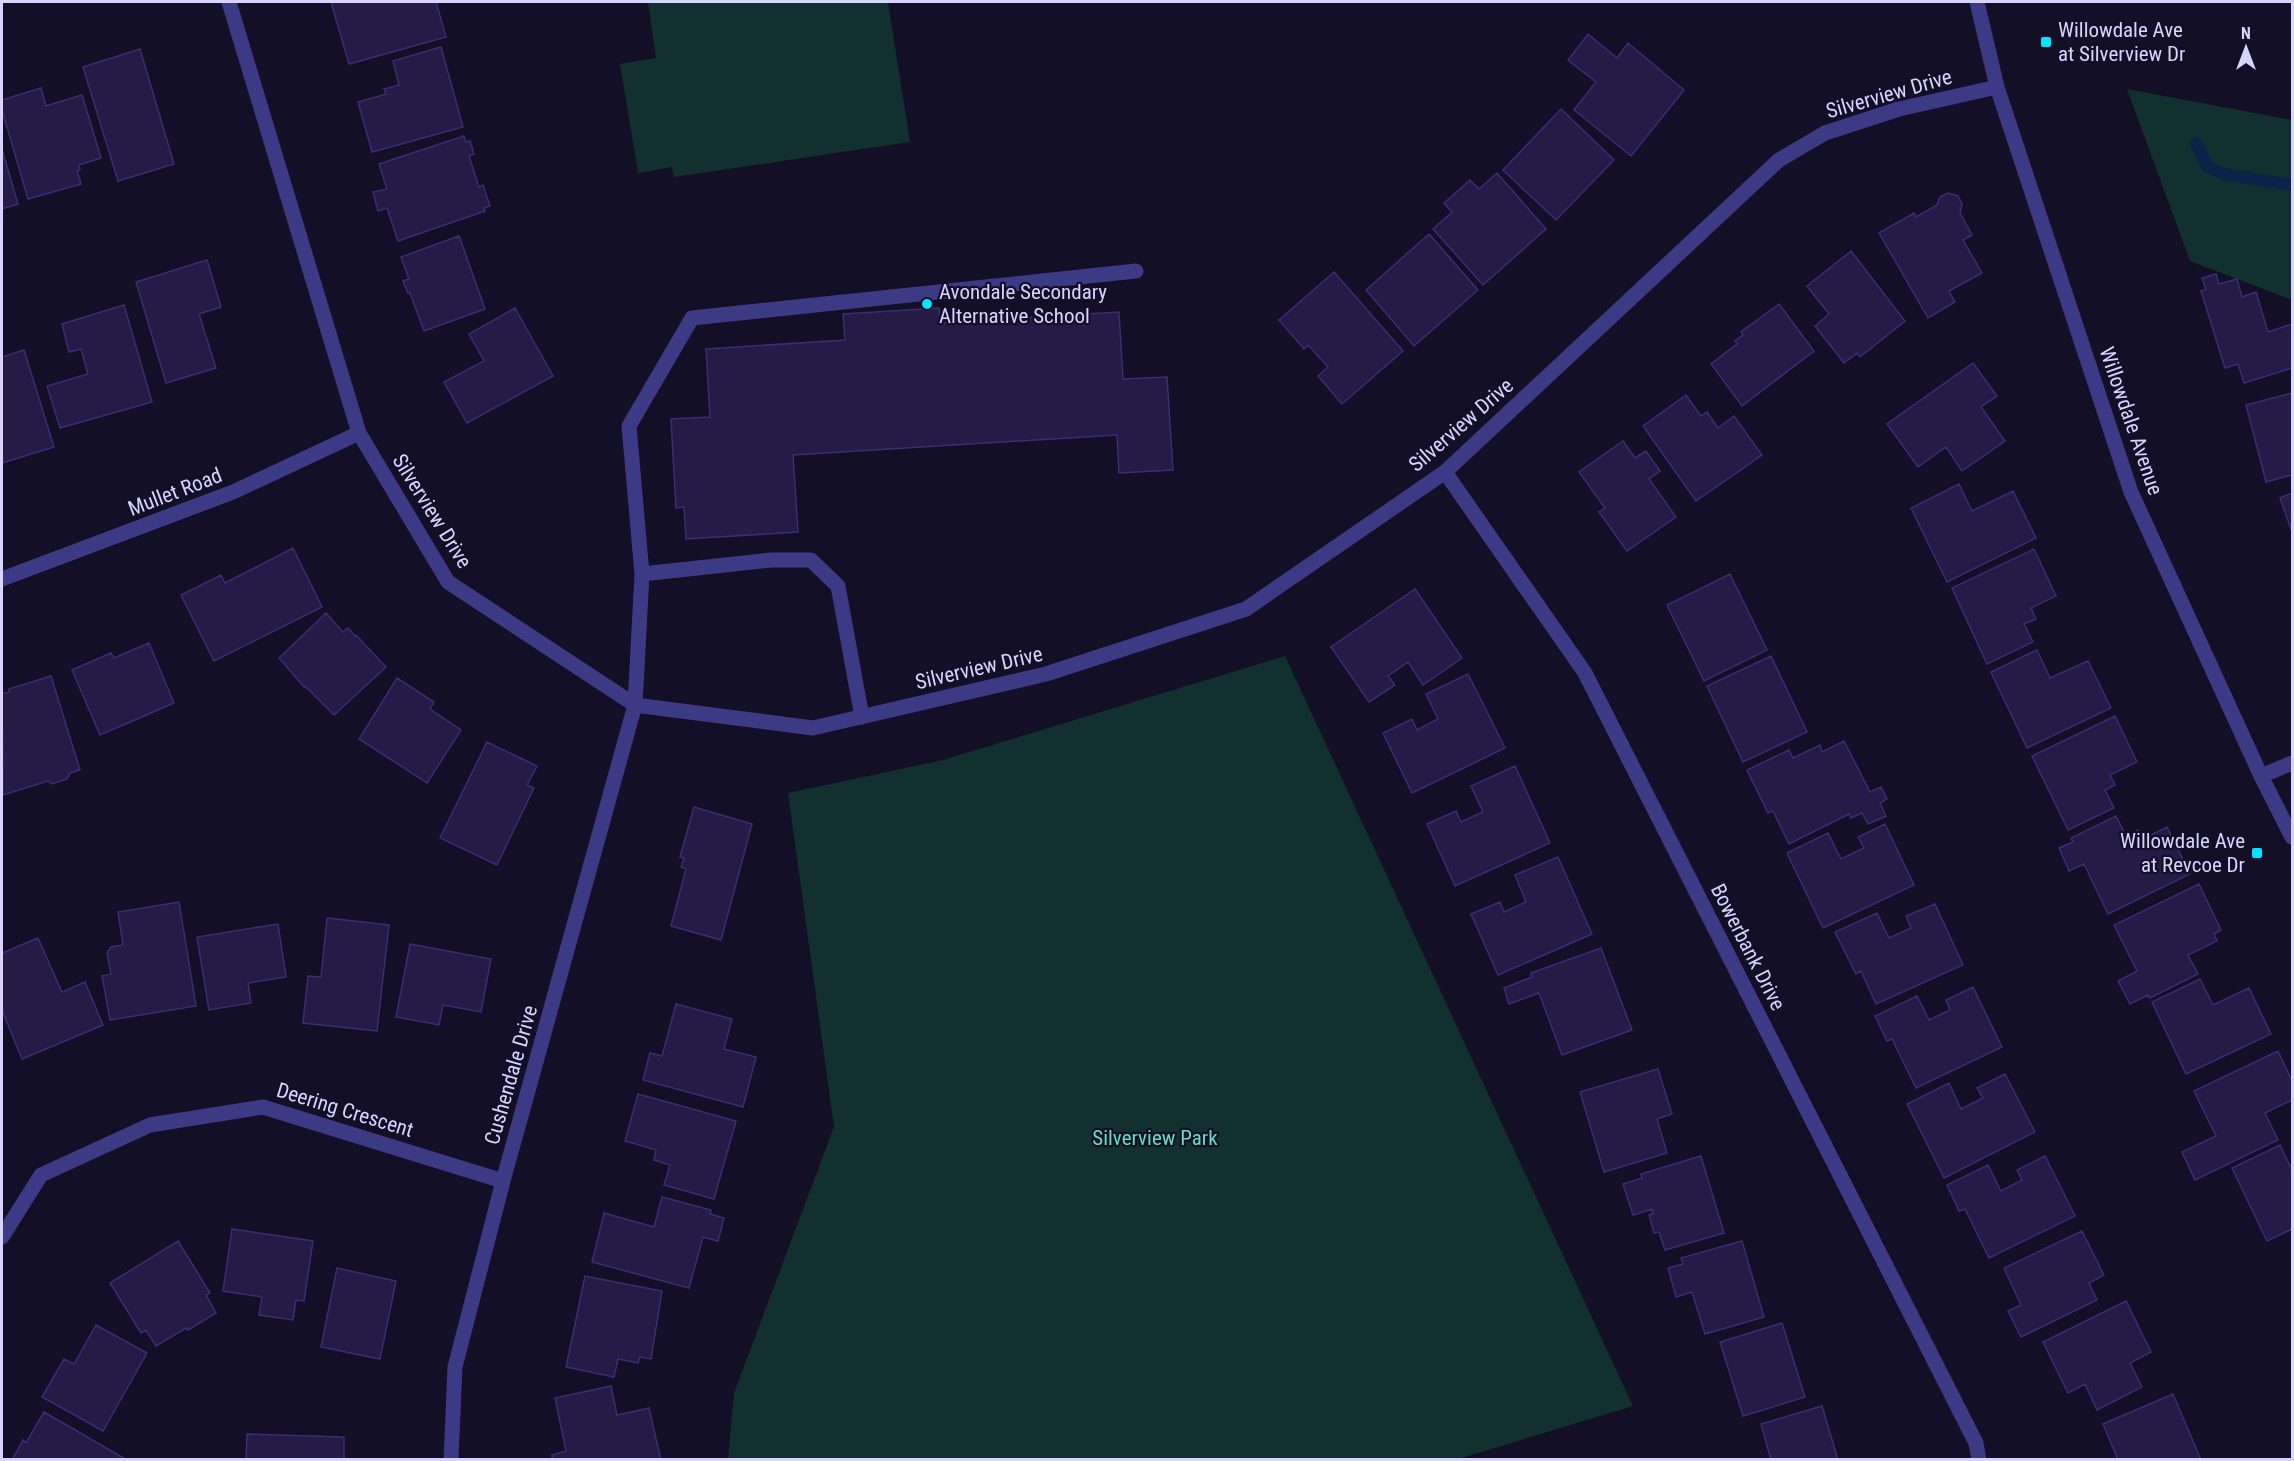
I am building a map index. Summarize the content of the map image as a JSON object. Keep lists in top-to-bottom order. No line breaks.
{"streets":{"street":["Silverview Drive","Willowdale Avenue","Mullet Road","Bowerbank Drive","Cushendale Drive","Deering Crescent"]},"crossings":[["Silverview Drive","Willowdale Avenue"],["Silverview Drive","Mullet Road"],["Silverview Drive","Bowerbank Drive"],["Silverview Drive","Cushendale Drive"],["Cushendale Drive","Deering Crescent"]],"parks":["Silverview Park"],"places":{"transit":["Willowdale Ave at Silverview Dr","Willowdale Ave at Revcoe Dr"],"other":["Avondale Secondary Alternative School"]},"north":"top"}
